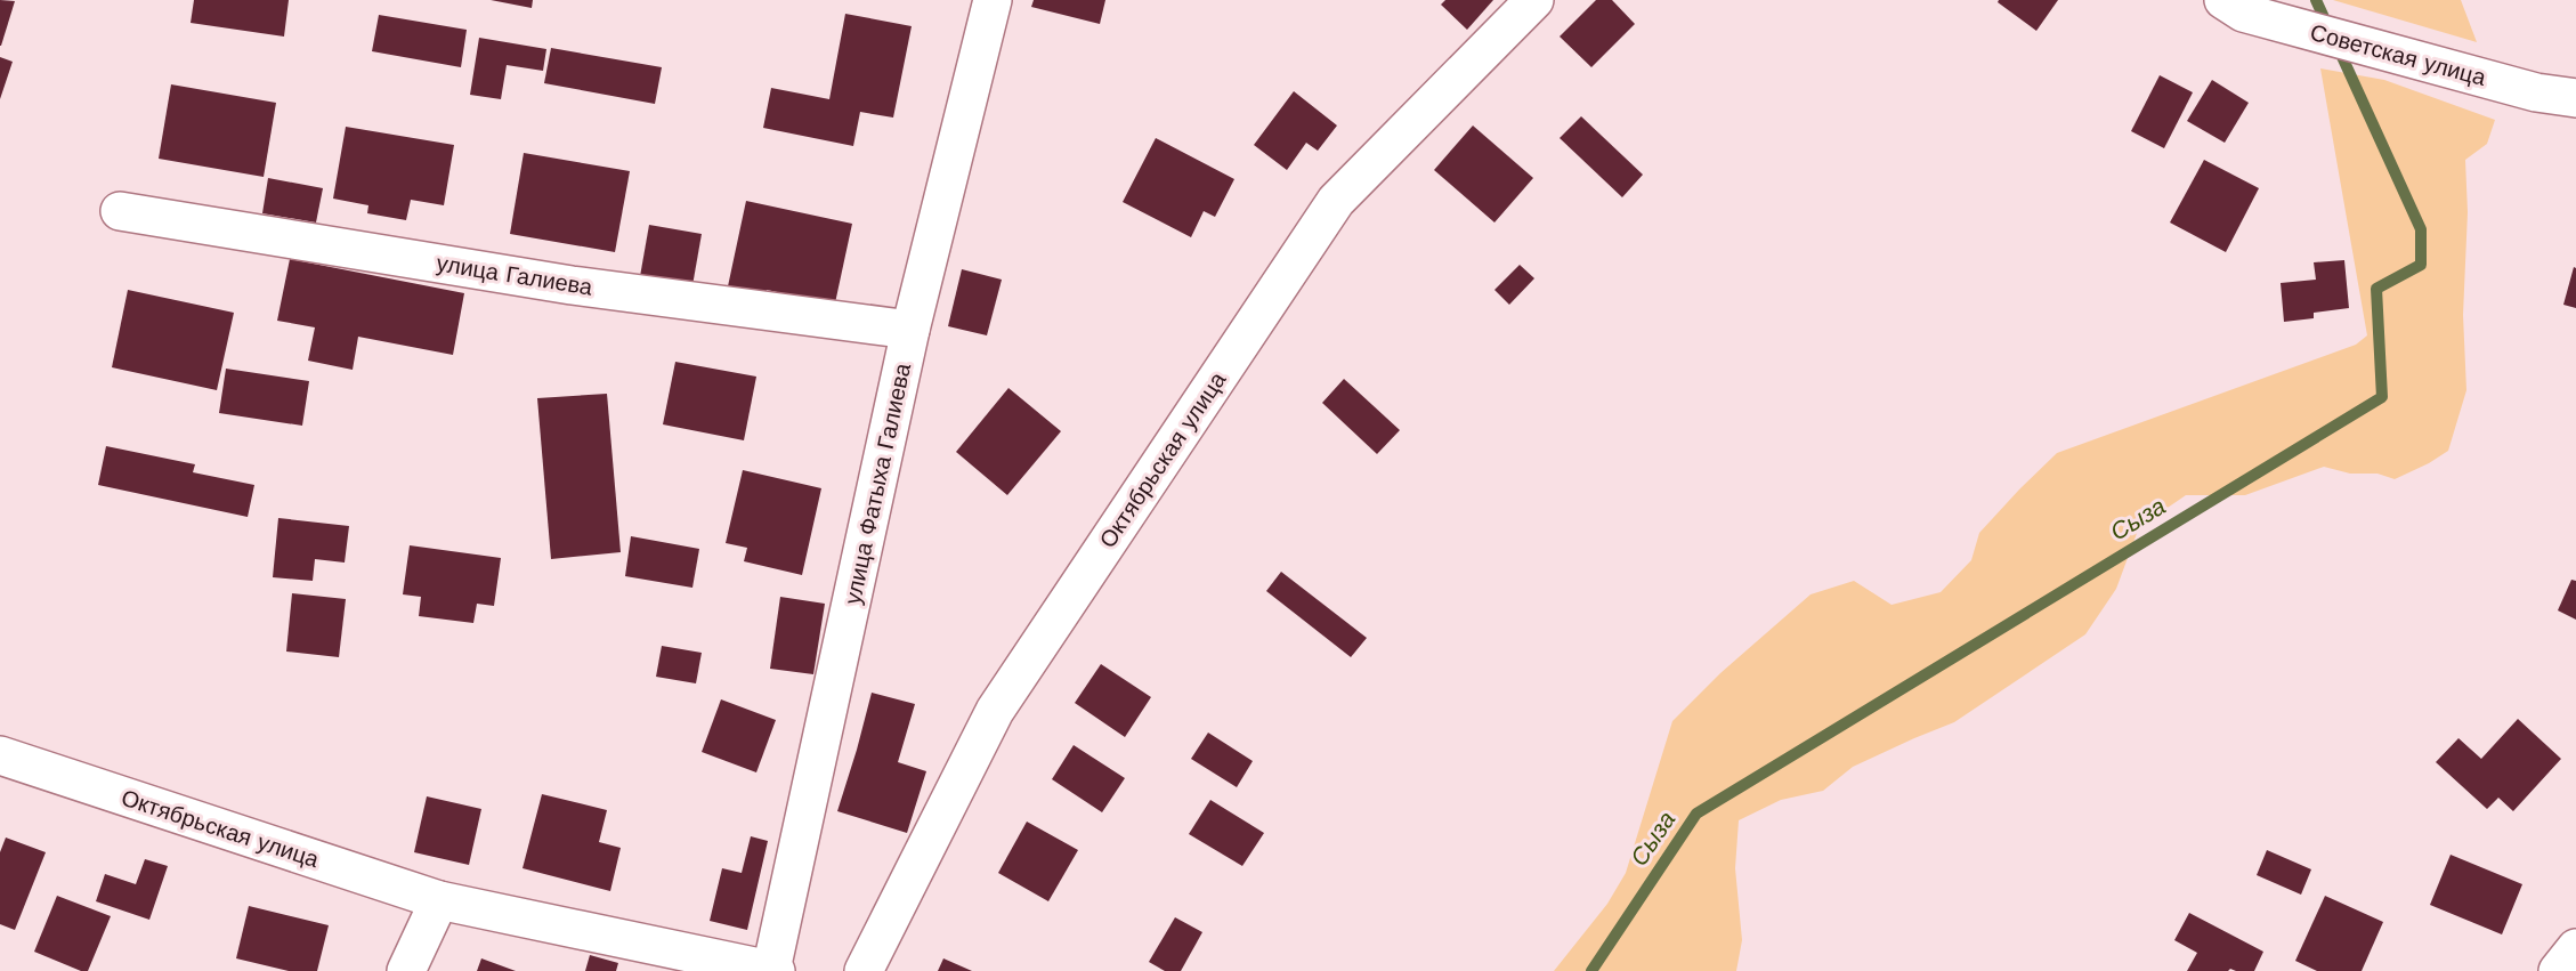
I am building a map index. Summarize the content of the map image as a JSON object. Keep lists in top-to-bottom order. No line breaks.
{"streets":{"street":["Советская улица","улица Галиева","Октябрьская улица","улица Фатыха Галиева"]},"crossings":[["улица Галиева","улица Фатыха Галиева"],["Октябрьская улица","улица Фатыха Галиева"]],"water":["Сыза"]}
